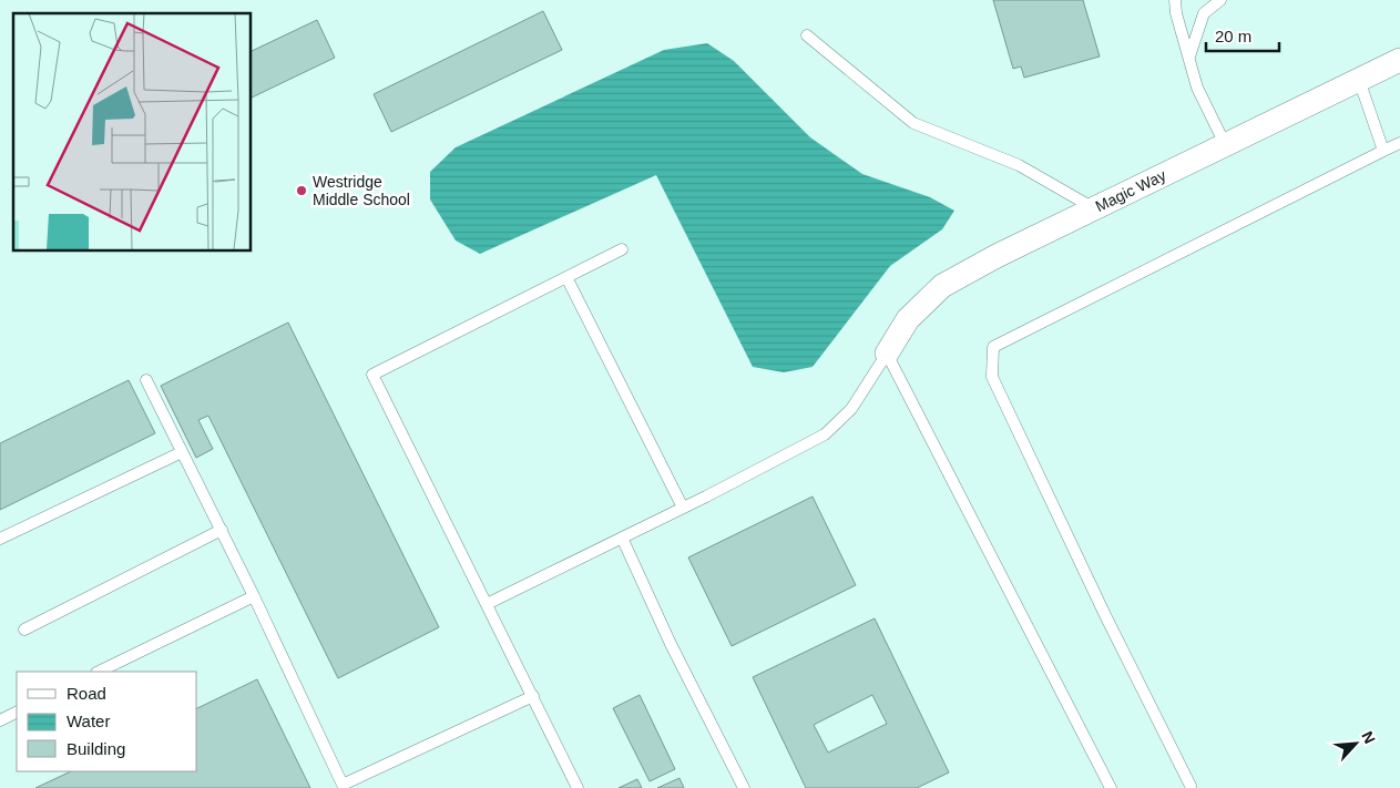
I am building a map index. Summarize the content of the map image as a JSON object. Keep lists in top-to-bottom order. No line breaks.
{"streets":{"street":["Magic Way"]},"places":["Westridge Middle School"],"legend":["Road","Water","Building"],"scale_bar":"20 m","north":"top right"}
